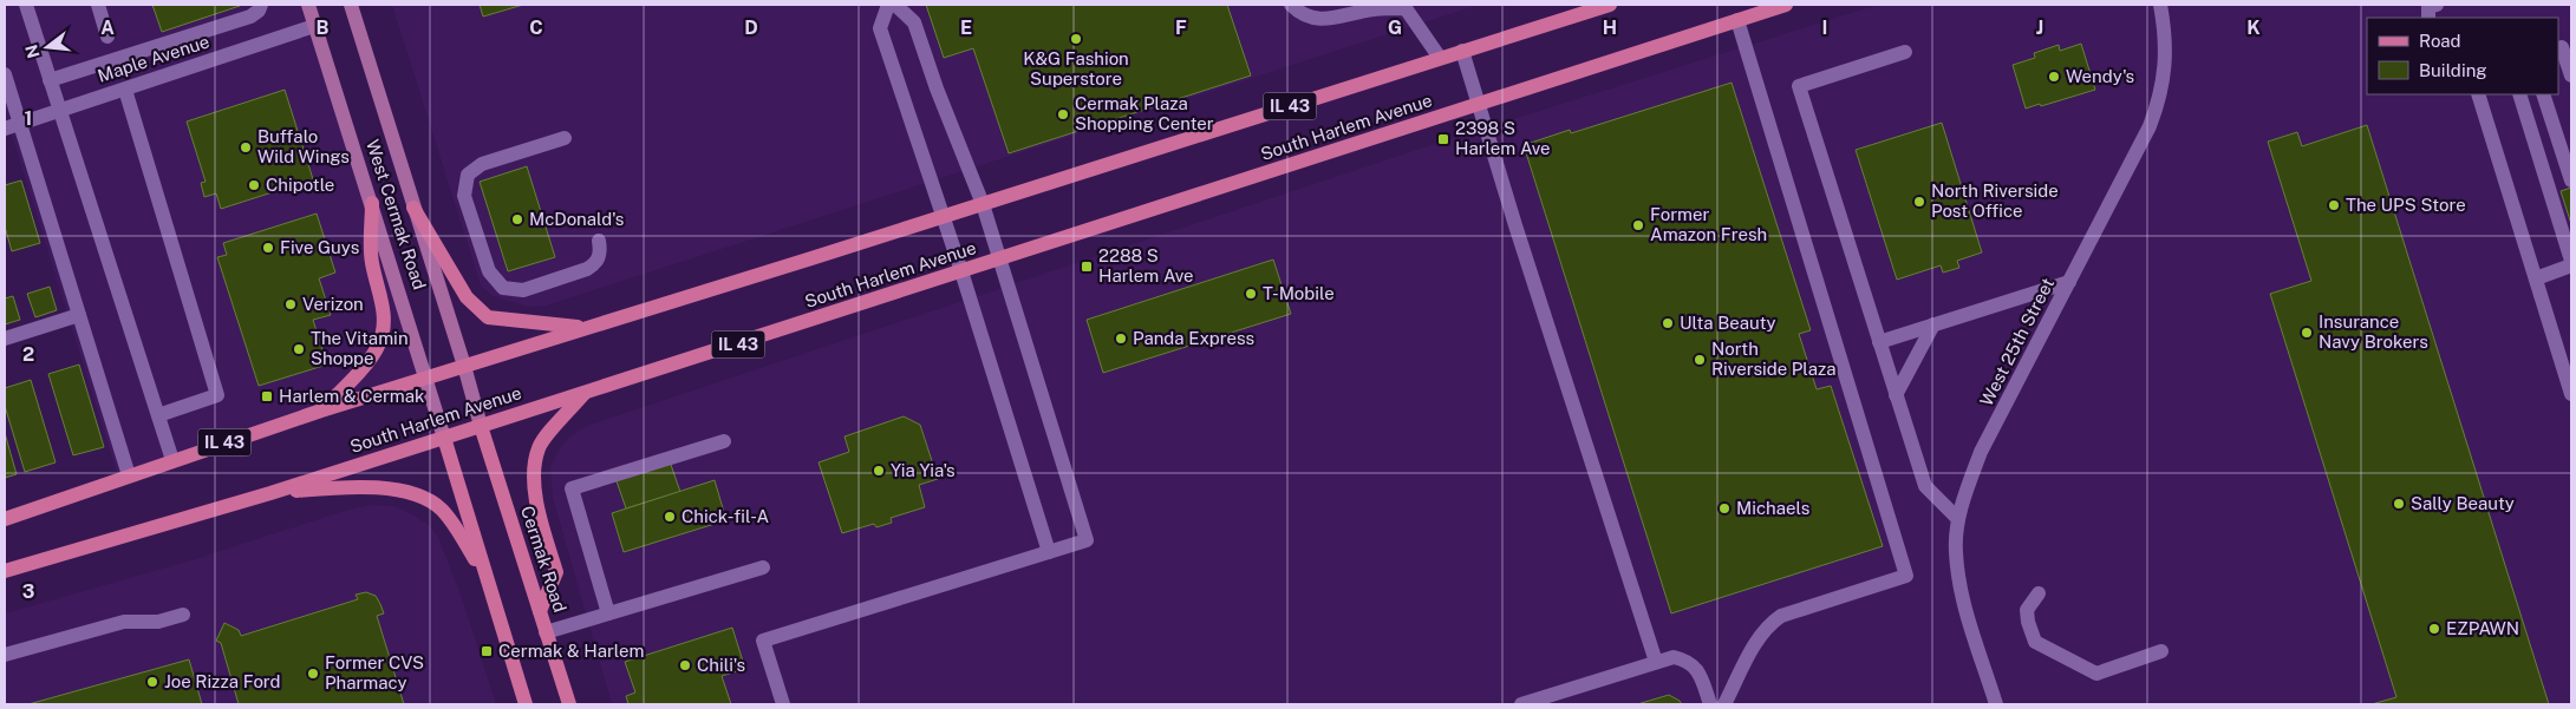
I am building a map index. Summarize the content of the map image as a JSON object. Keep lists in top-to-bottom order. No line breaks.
{"streets":{"main road":["IL 43","South Harlem Avenue","West Cermak Road","Cermak Road"],"street":["Maple Avenue","West 25th Street"]},"crossings":[["Maple Avenue","West Cermak Road"],["IL 43","West Cermak Road"],["South Harlem Avenue","West Cermak Road"],["South Harlem Avenue","Cermak Road"],["West Cermak Road","Cermak Road"]],"places":{"other":["K&G Fashion Superstore","Wendy's","Cermak Plaza Shopping Center","Buffalo Wild Wings","Chipotle","North Riverside Post Office","The UPS Store","McDonald's","Former Amazon Fresh","Five Guys","T-Mobile","Verizon","Ulta Beauty","Insurance Navy Brokers","Panda Express","The Vitamin Shoppe","North Riverside Plaza","Yia Yia's","Sally Beauty","Michaels","Chick-fil-A","EZPAWN","Chili's","Former CVS Pharmacy","Joe Rizza Ford"],"transit":["2398 S Harlem Ave","2288 S Harlem Ave","Harlem & Cermak","Cermak & Harlem"]},"legend":["Road","Building"],"north":"left","grid":{"columns":["A","B","C","D","E","F","G","H","I","J","K"],"rows":["1","2","3"]}}
